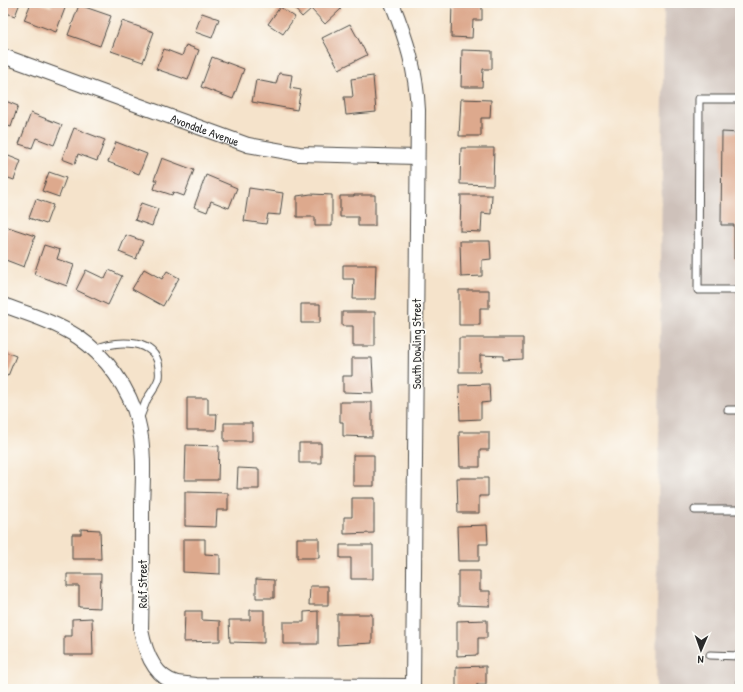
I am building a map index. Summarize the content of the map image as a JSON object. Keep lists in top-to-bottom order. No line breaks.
{"streets":{"street":["Avondale Avenue","South Dowling Street","Rolf Street"]},"crossings":[["Avondale Avenue","South Dowling Street"],["South Dowling Street","Rolf Street"]],"north":"bottom"}
